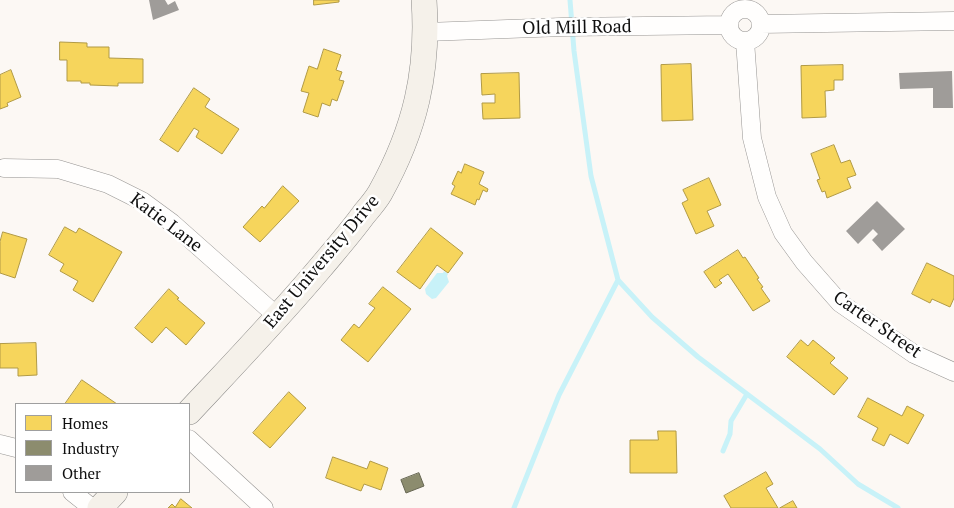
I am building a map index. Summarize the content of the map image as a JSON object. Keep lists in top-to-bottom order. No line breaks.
{"streets":{"main road":["East University Drive"],"street":["Old Mill Road","Katie Lane","Carter Street"]},"crossings":[["Old Mill Road","East University Drive"],["Old Mill Road","Carter Street"],["Katie Lane","East University Drive"]],"legend":["Homes","Industry","Other"]}
